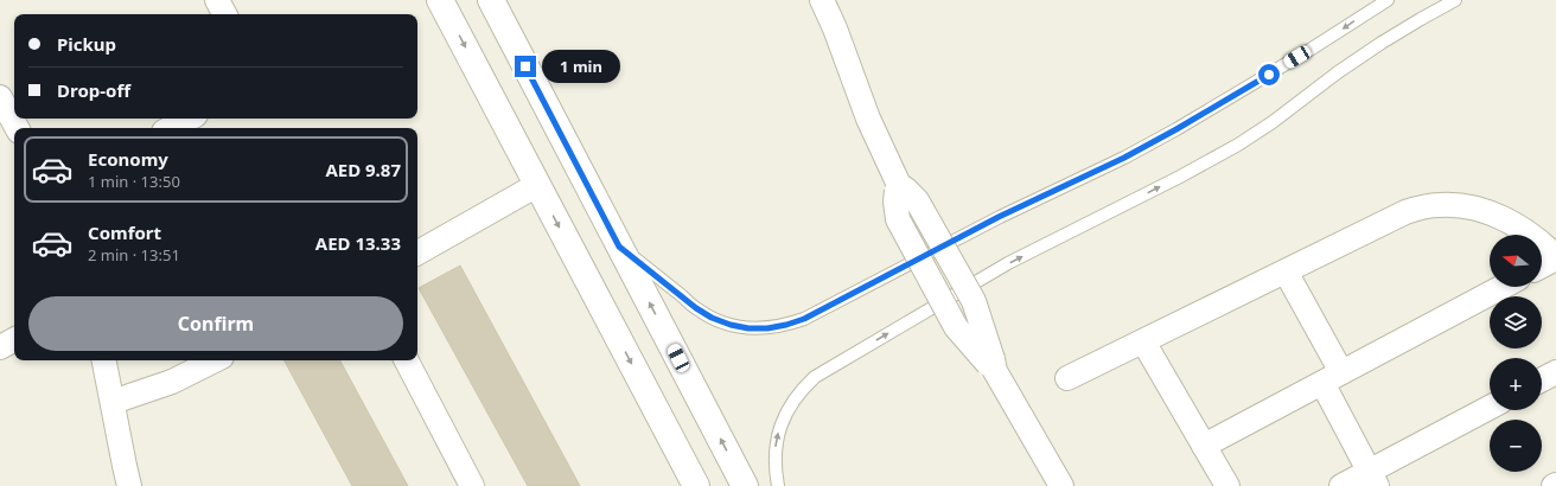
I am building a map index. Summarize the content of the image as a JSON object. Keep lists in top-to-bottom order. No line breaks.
{"north":"left","page":{"banner":["Pickup","Drop-off"],"bubble":"1 min","list":[{"name":"Economy","note":"1 min · 13:50","value":"AED 9.87"},{"name":"Comfort","note":"2 min · 13:51","value":"AED 13.33"}],"map_buttons":["+","−"],"buttons":"Confirm"}}
